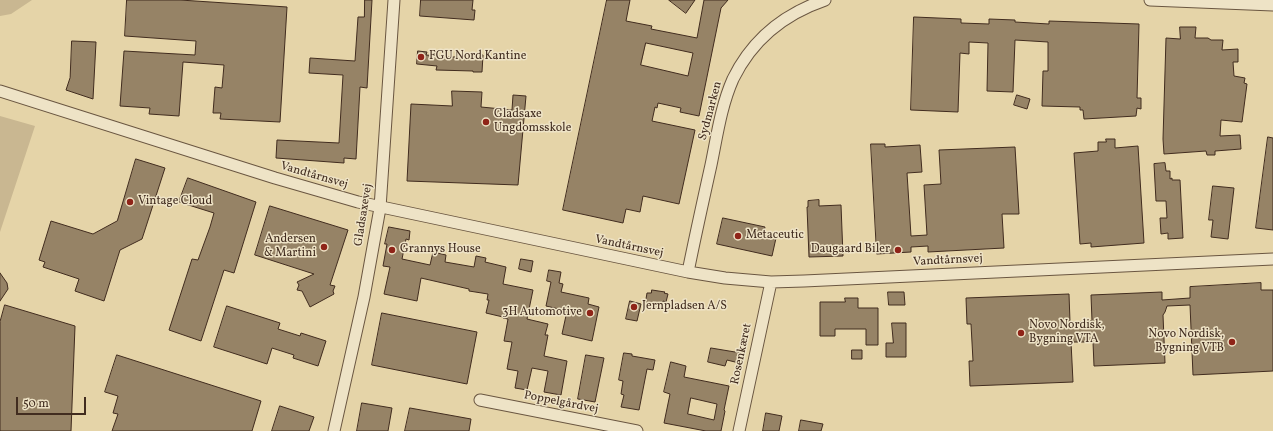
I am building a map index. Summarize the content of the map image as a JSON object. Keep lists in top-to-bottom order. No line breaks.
{"streets":{"street":["Sydmarken","Vandtårnsvej","Gladsaxevej","Rosenkæret","Poppelgårdvej"]},"crossings":[["Sydmarken","Vandtårnsvej"],["Vandtårnsvej","Gladsaxevej"],["Vandtårnsvej","Rosenkæret"]],"places":["FGU Nord Kantine","Gladsaxe Ungdomsskole","Vintage Cloud","Metaceutic","Andersen & Martini","Grannys House","Daugaard Biler","Jernpladsen A/S","3H Automotive","Novo Nordisk, Bygning VTA","Novo Nordisk, Bygning VTB"],"scale_bar":"50 m"}
